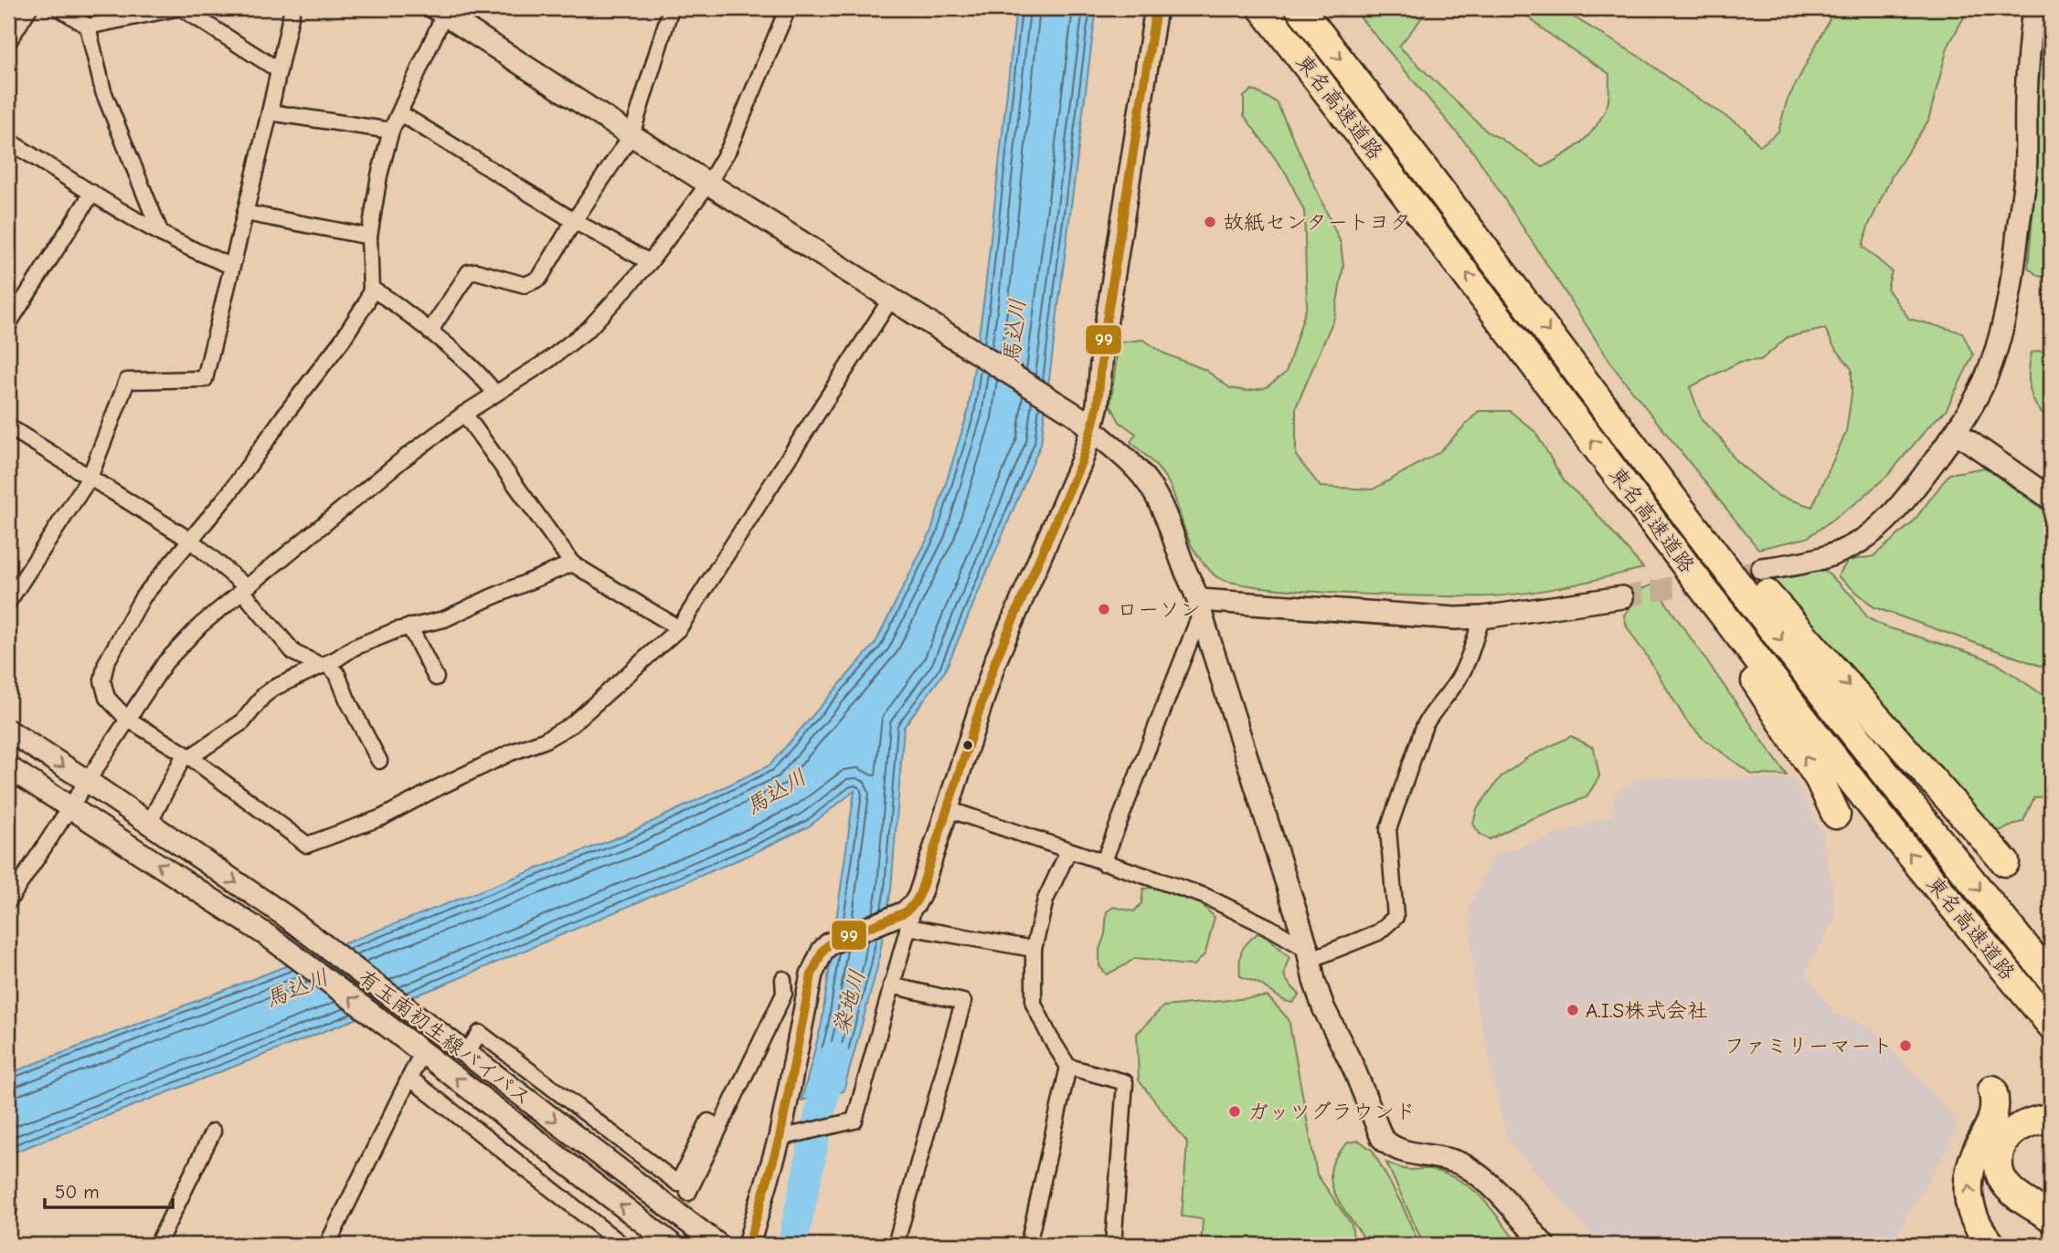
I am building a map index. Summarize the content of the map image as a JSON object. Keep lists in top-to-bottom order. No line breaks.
{"streets":{"highway":["東名高速道路"],"street":["有玉南初生線バイパス"]},"water":["馬込川","染地川"],"places":["故紙センタートヨタ","ローソン","A.I.S株式会社","ファミリーマート","ガッツグラウンド"],"lines":["transit line 99"],"scale_bar":"50 m"}
